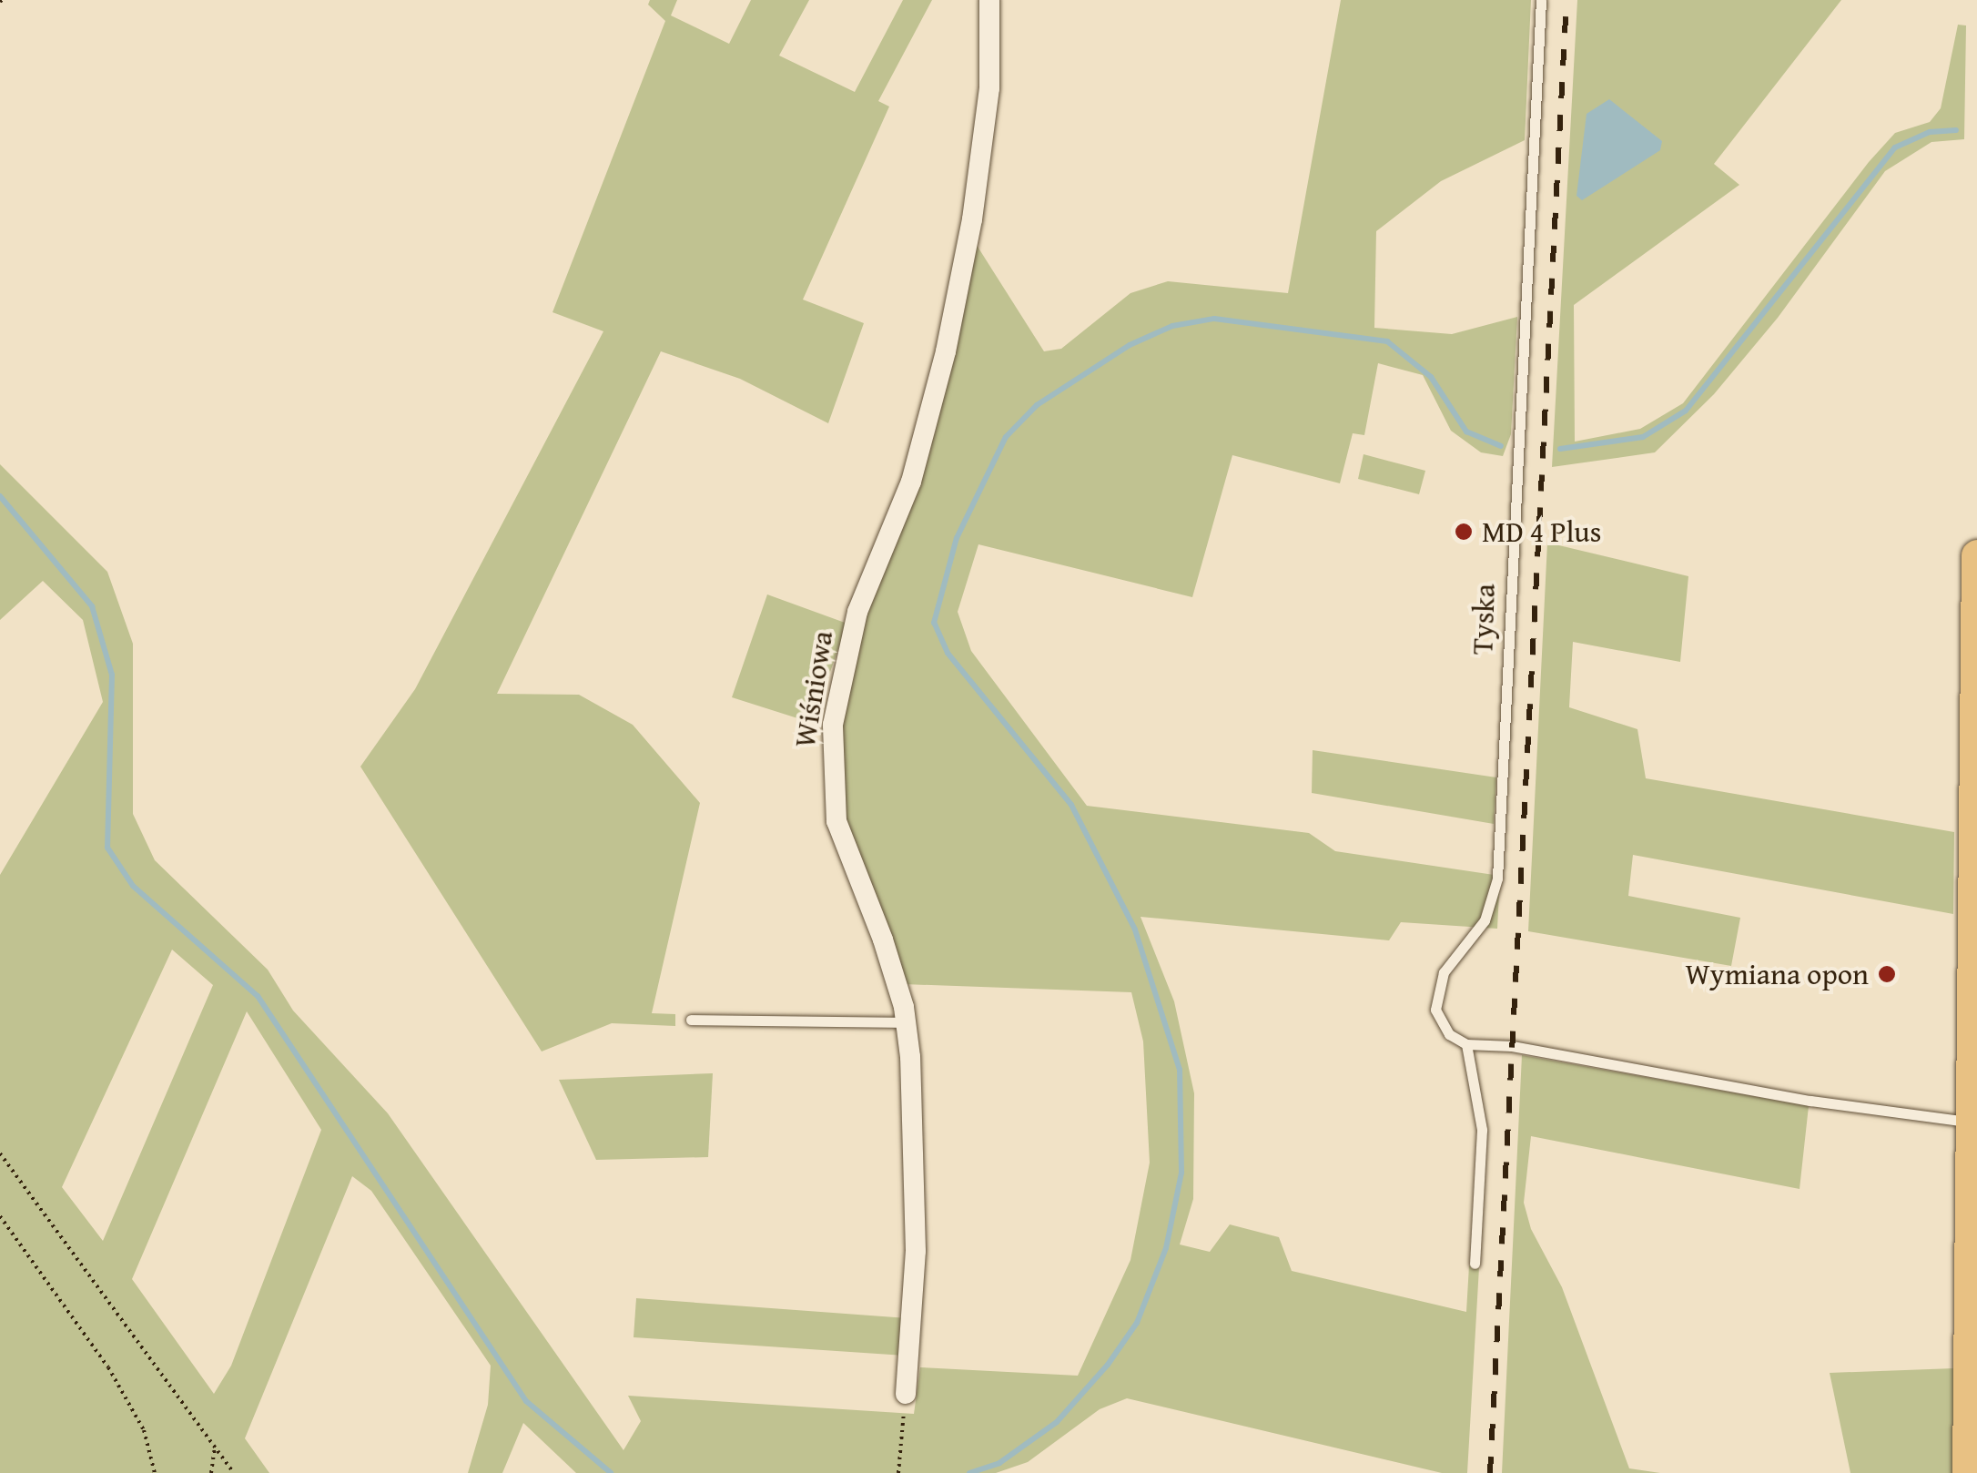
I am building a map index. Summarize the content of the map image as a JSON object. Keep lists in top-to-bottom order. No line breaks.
{"streets":{"street":["Wiśniowa"],"lane":["Tyska"]},"places":["MD 4 Plus","Wymiana opon"]}
